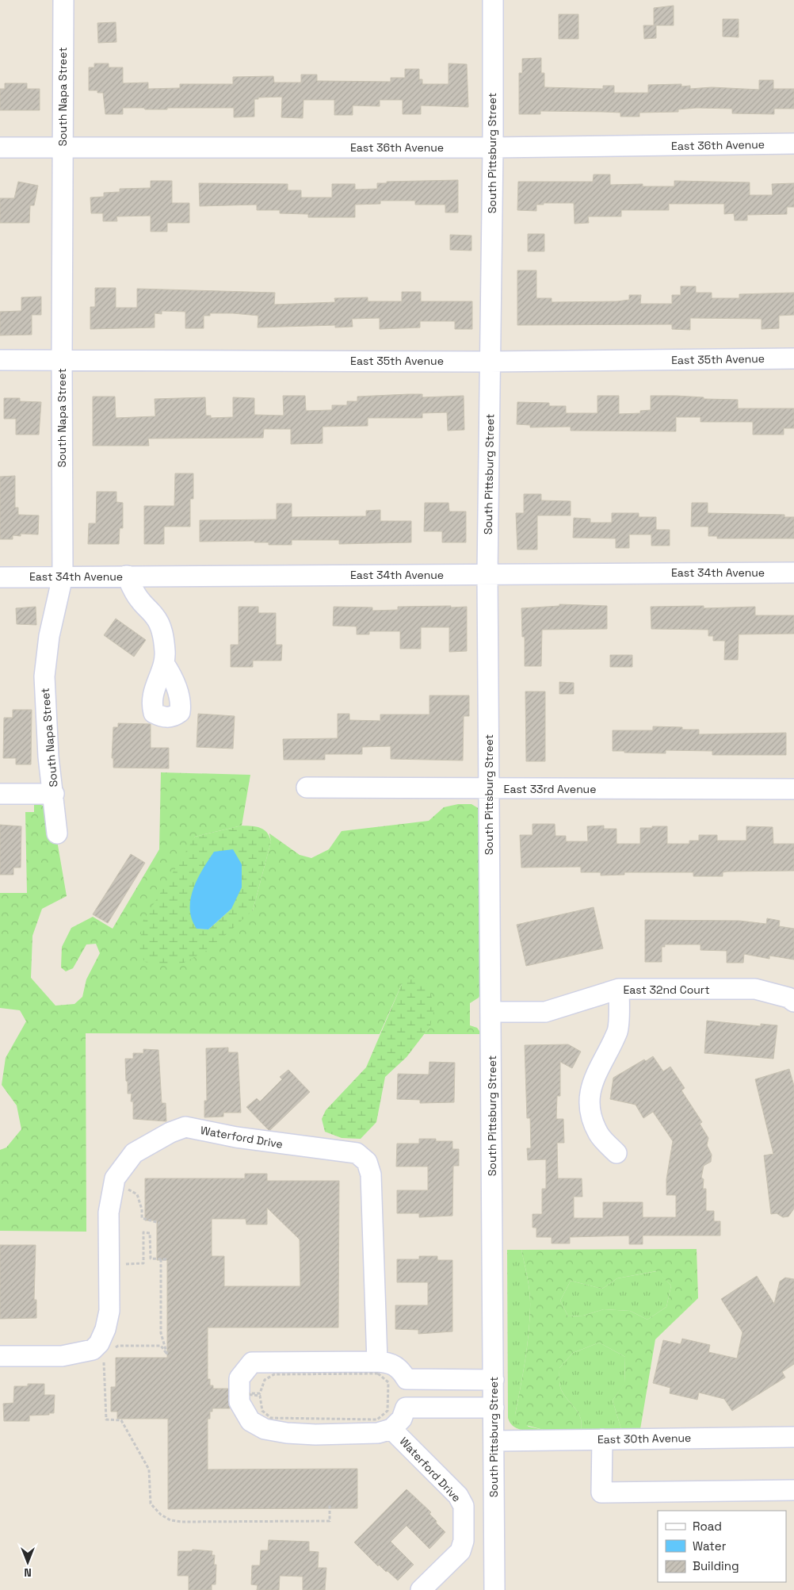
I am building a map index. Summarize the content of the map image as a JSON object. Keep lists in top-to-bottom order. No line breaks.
{"streets":{"street":["South Napa Street","East 36th Avenue","South Pittsburg Street","East 35th Avenue","East 34th Avenue","East 33rd Avenue","East 32nd Court","Waterford Drive","East 30th Avenue"]},"crossings":[["South Napa Street","East 36th Avenue"],["South Napa Street","East 35th Avenue"],["South Napa Street","East 34th Avenue"],["East 36th Avenue","South Pittsburg Street"],["South Pittsburg Street","East 35th Avenue"],["South Pittsburg Street","East 34th Avenue"],["South Pittsburg Street","East 33rd Avenue"],["South Pittsburg Street","East 32nd Court"],["South Pittsburg Street","East 30th Avenue"]],"legend":["Road","Water","Building"],"north":"bottom"}
